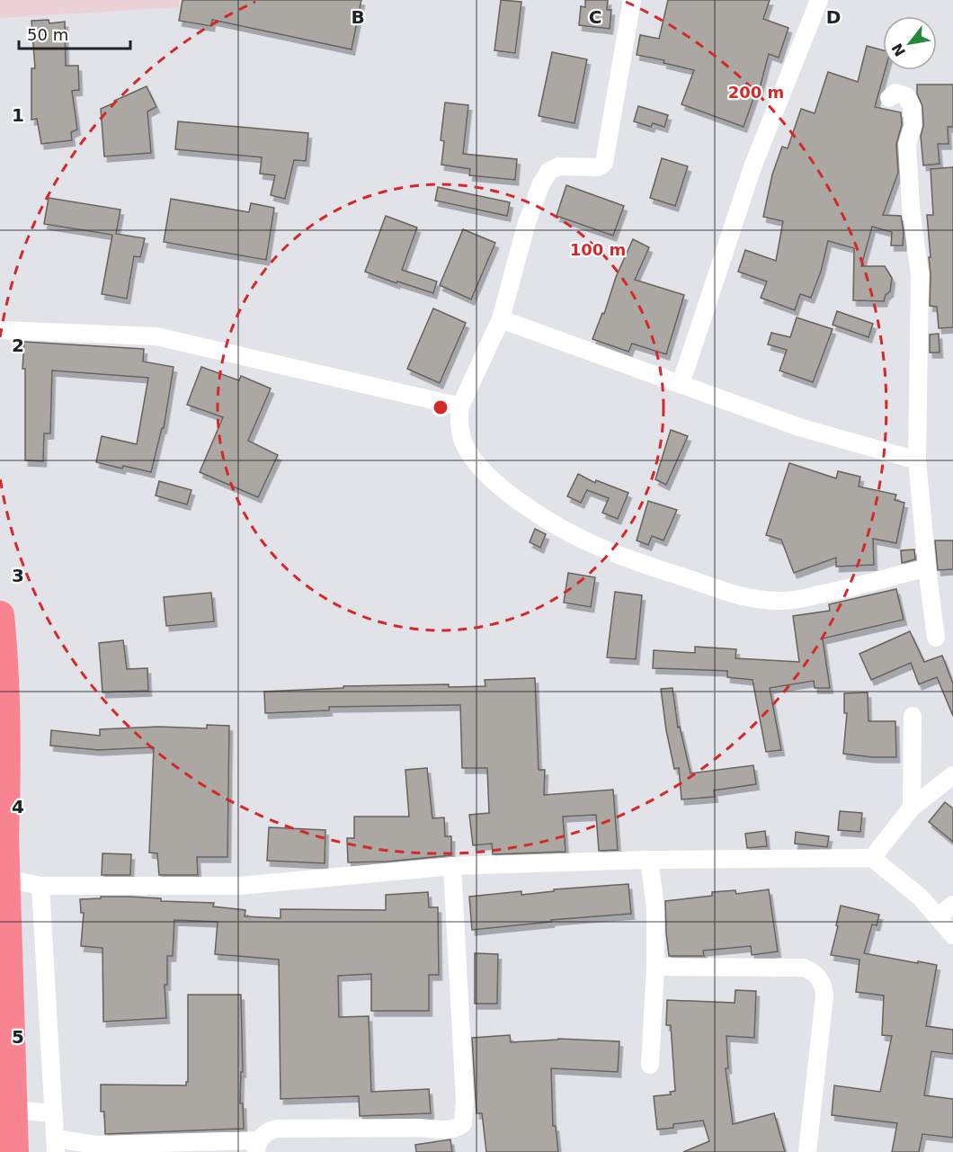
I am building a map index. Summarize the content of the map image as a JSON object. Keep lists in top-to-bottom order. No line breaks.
{"scale_bar":"50 m","north":"bottom left","grid":{"columns":["B","C","D"],"rows":["1","2","3","4","5"]},"rings":["200 m","100 m"]}
